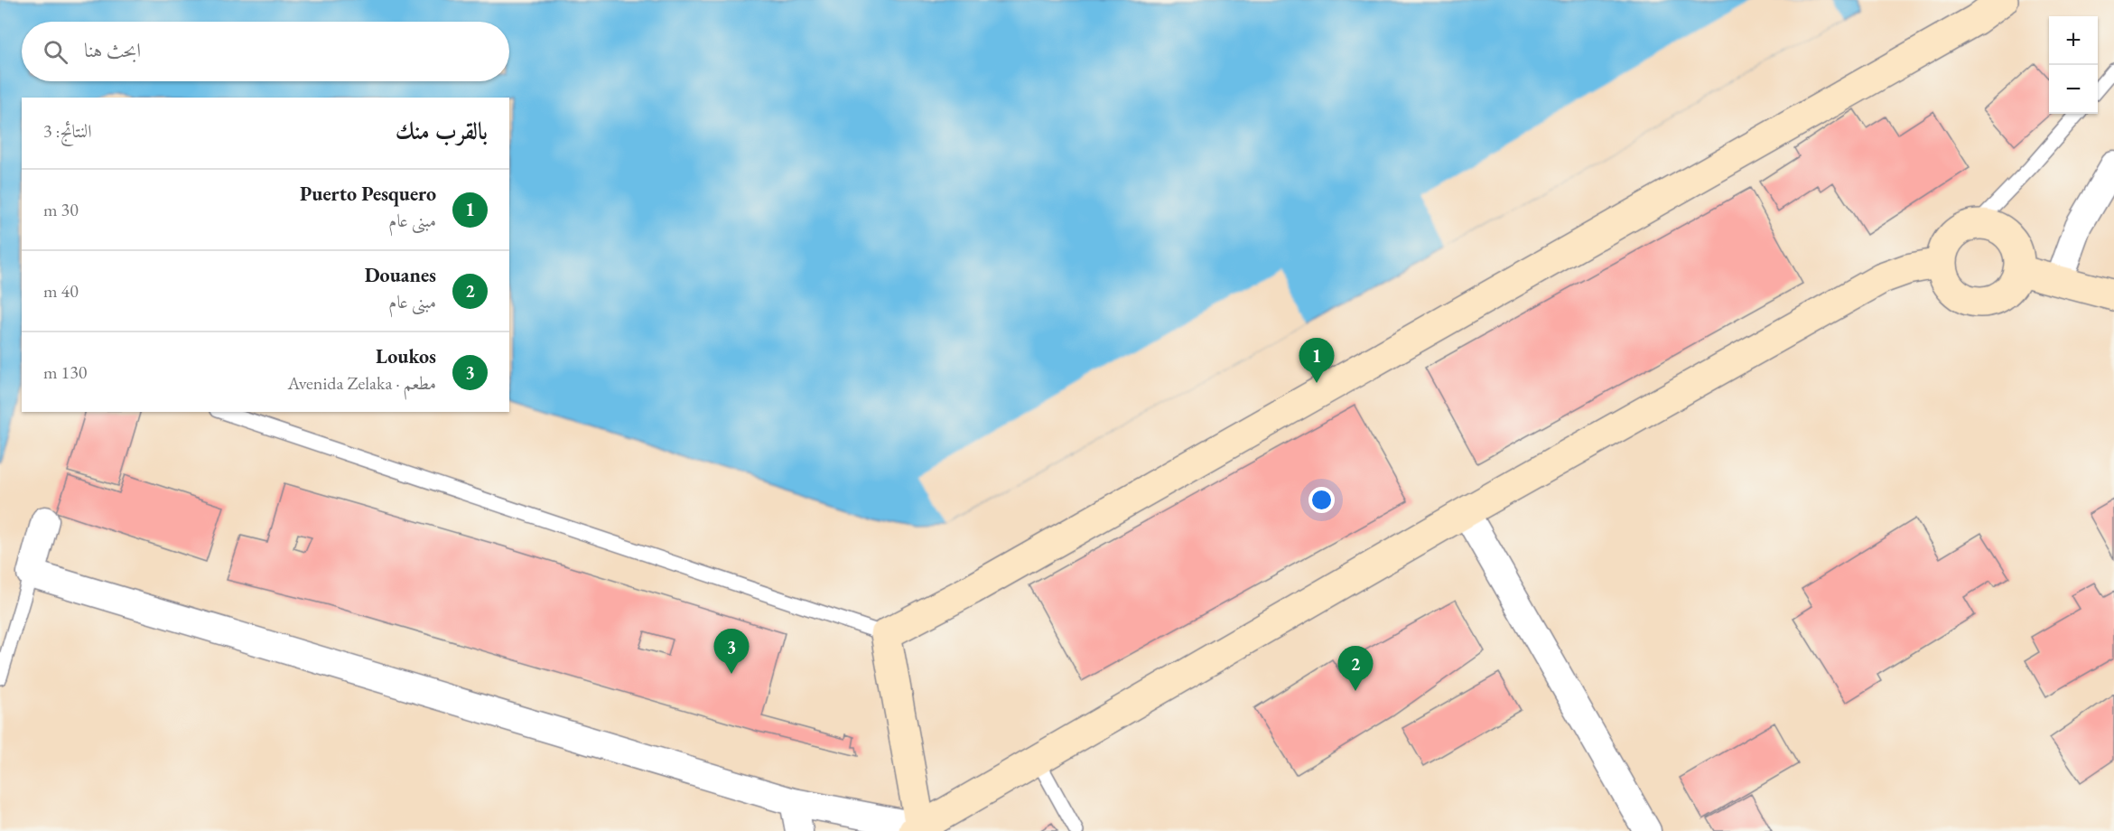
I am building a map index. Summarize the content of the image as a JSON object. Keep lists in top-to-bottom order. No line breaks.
{"page":{"map_buttons":["+","−"],"search":"ابحث هنا","heading":["بالقرب منك","النتائج: 3"],"list":[{"mark":"1","name":"Puerto Pesquero","note":"مبنى عام","value":"30 m"},{"mark":"2","name":"Douanes","note":"مبنى عام","value":"40 m"},{"mark":"3","name":"Loukos","note":"مطعم · Avenida Zelaka","value":"130 m"}],"pins":["1","3","2"]}}
